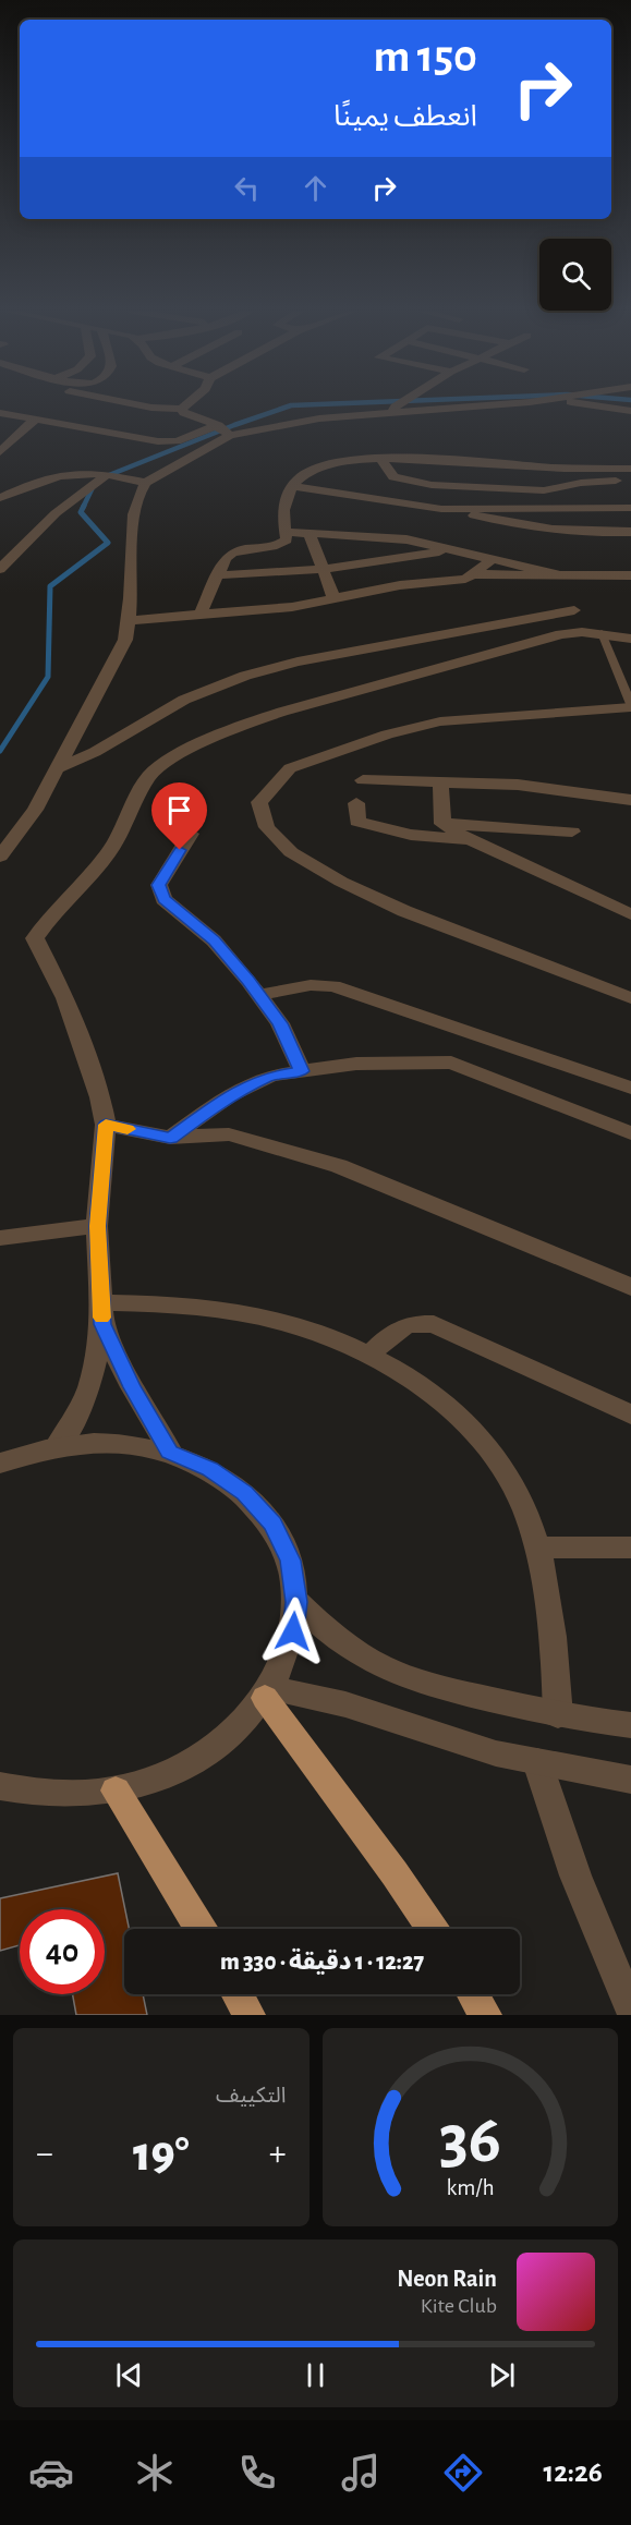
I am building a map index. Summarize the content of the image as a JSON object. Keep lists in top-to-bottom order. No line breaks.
{"page":{"turn":["150 m","انعطف يمينًا"],"limit":"40","trip":"12:27 · 1 دقيقة · 330 m","tile":"التكييف","heat":["−","19°","+"],"song":["Neon Rain","Kite Club"],"tabs":"12:26","gauge":["36","km/h"]}}
